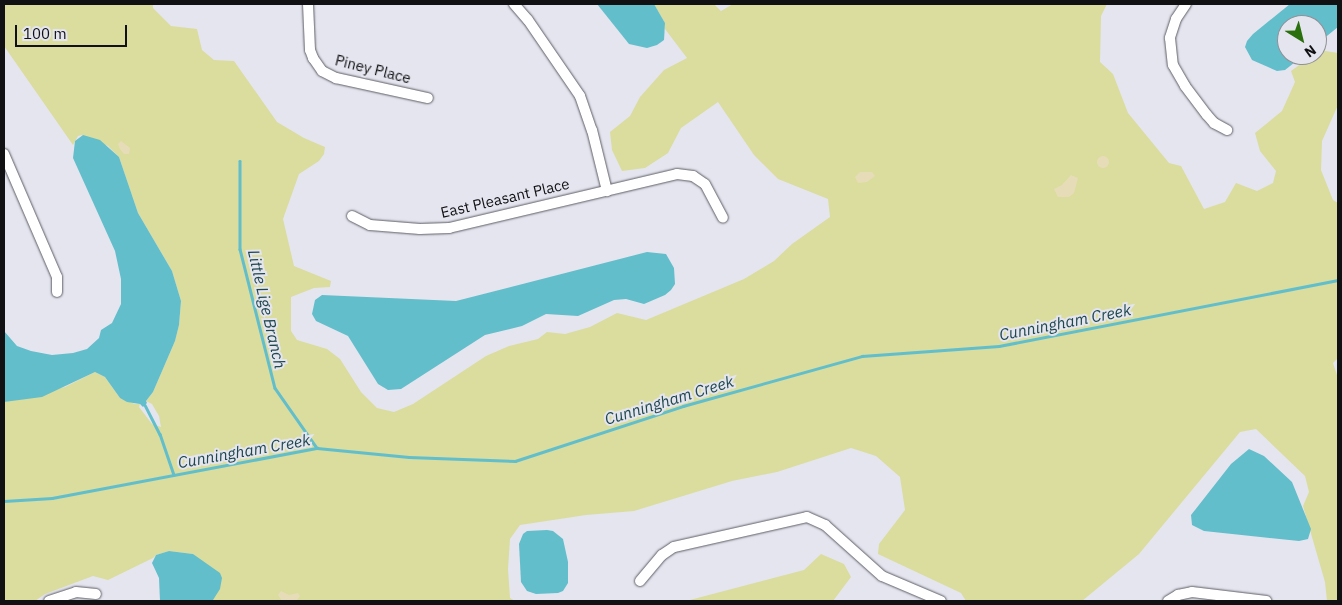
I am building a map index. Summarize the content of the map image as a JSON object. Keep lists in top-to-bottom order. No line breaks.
{"streets":{"street":["Piney Place","East Pleasant Place"]},"water":["Little Lige Branch","Cunningham Creek"],"scale_bar":"100 m","north":"bottom right"}
